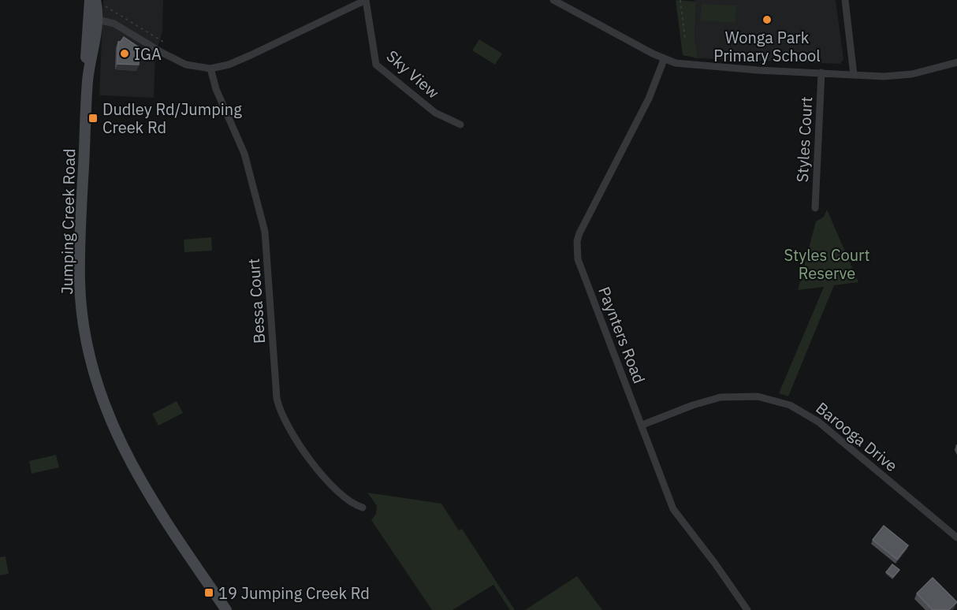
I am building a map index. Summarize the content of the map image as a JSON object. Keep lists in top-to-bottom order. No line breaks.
{"streets":{"main road":["Jumping Creek Road"],"street":["Sky View","Styles Court","Bessa Court","Paynters Road","Barooga Drive"]},"crossings":[["Paynters Road","Barooga Drive"]],"parks":["Styles Court Reserve"],"places":{"other":["Wonga Park Primary School","IGA"],"transit":["Dudley Rd/Jumping Creek Rd","19 Jumping Creek Rd"]}}
